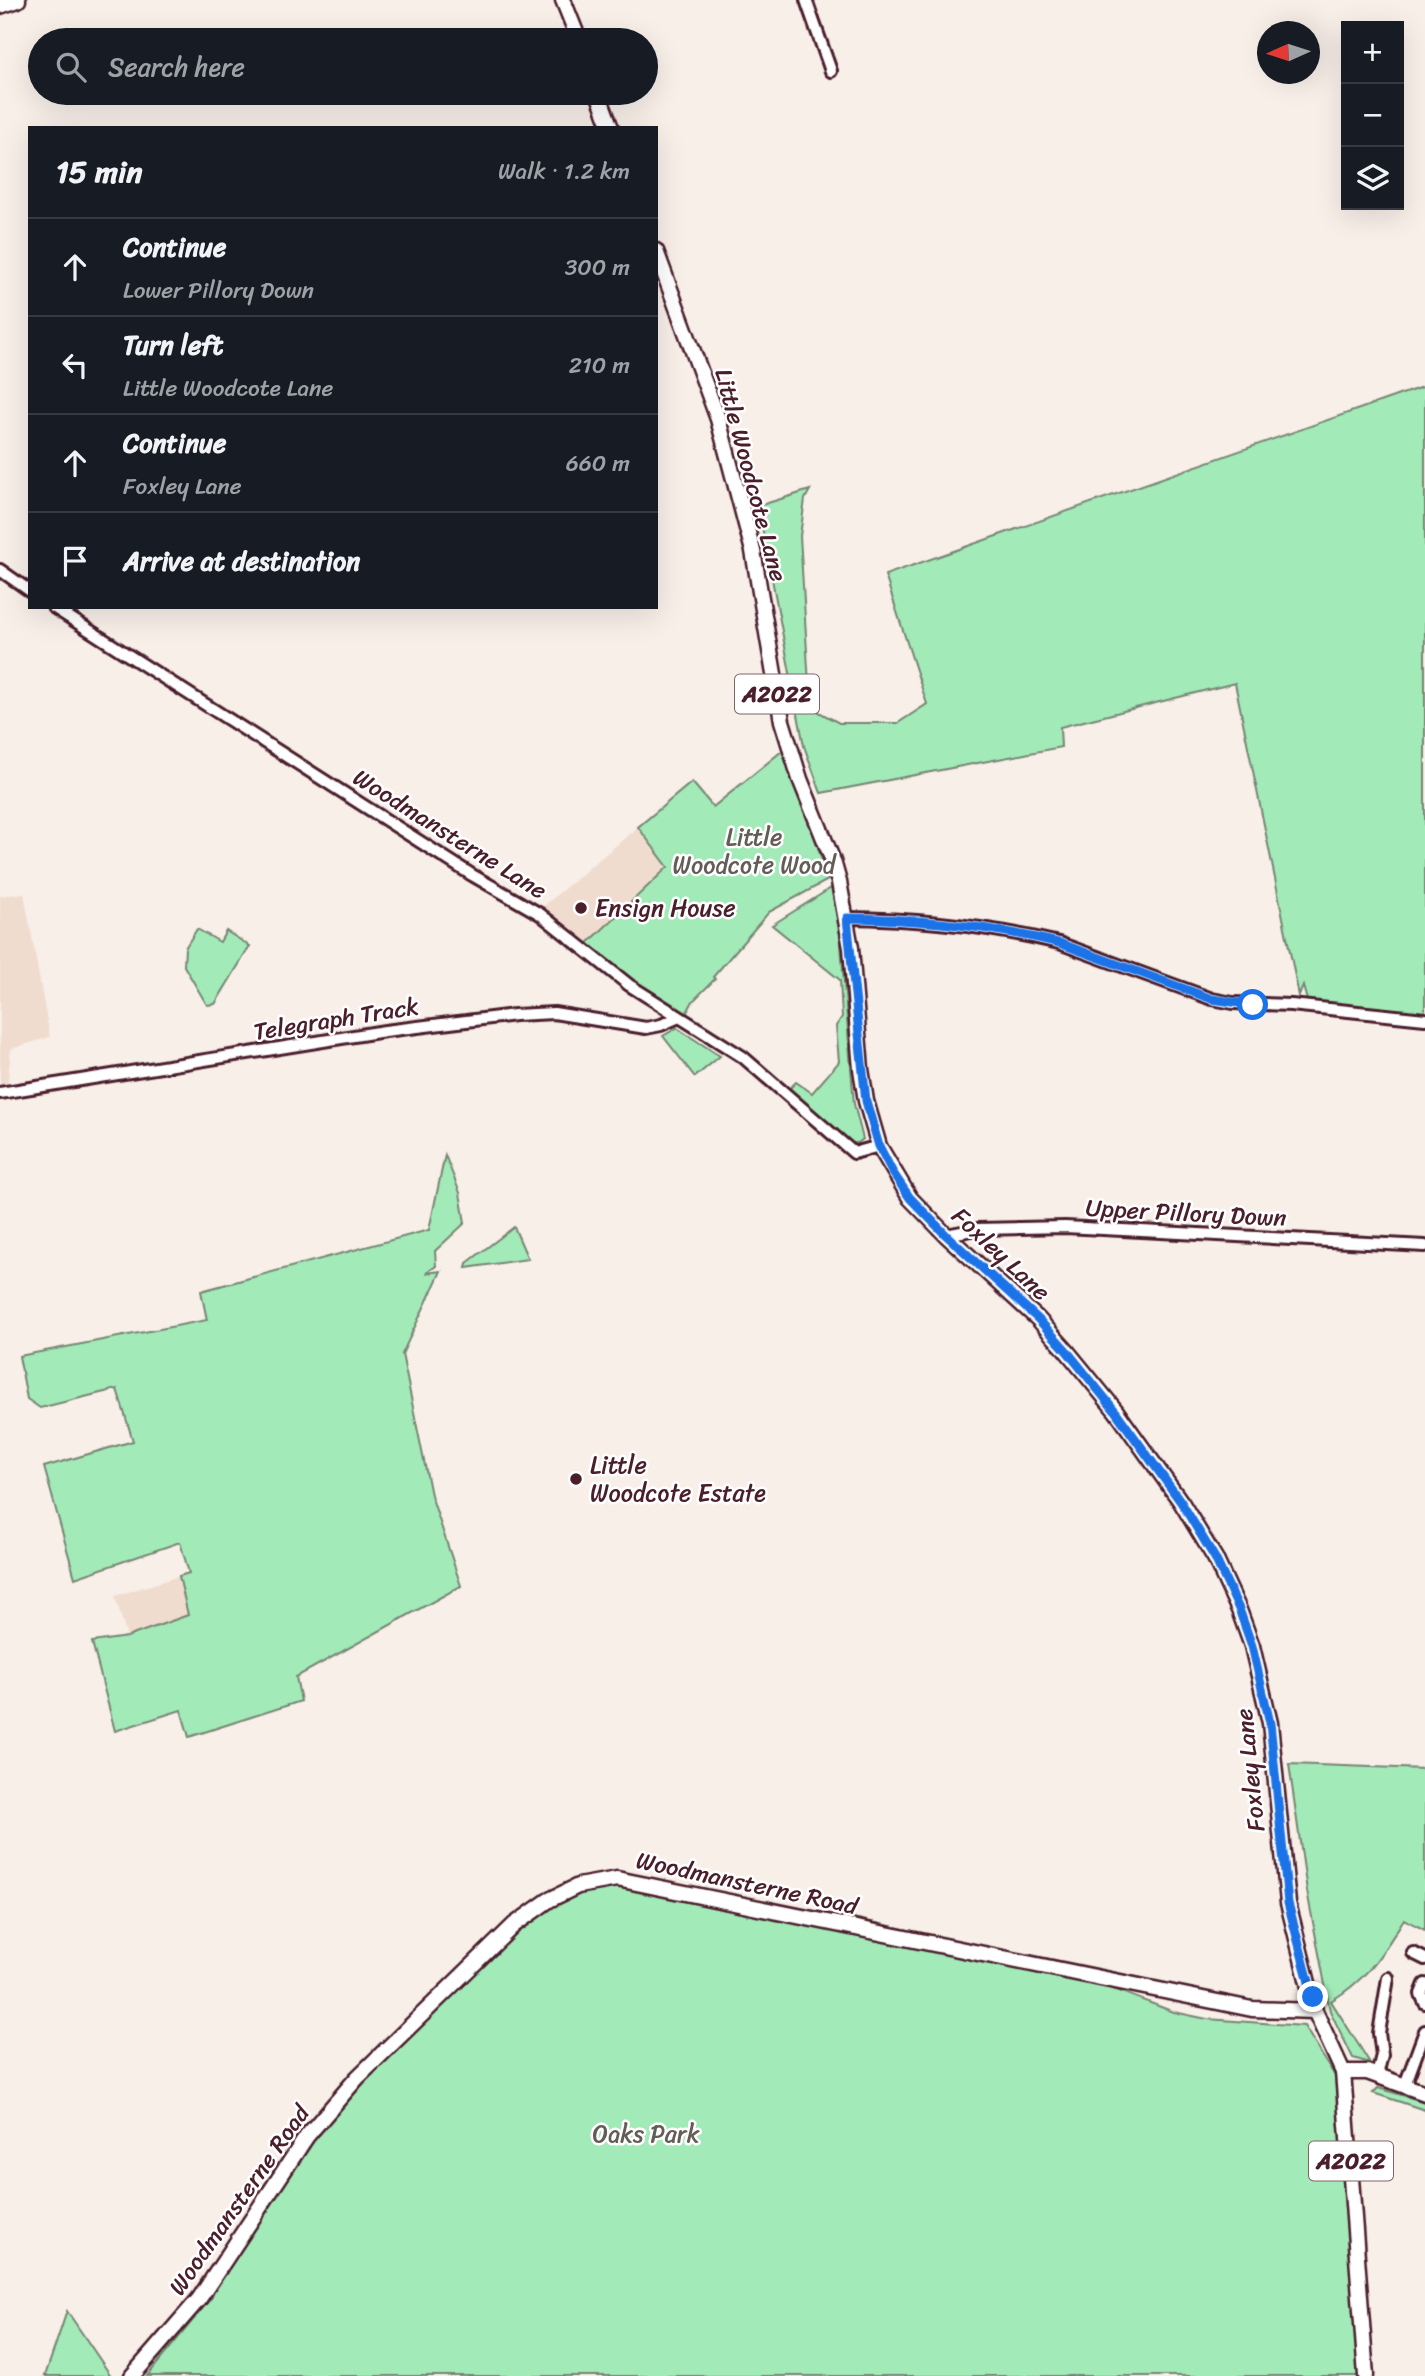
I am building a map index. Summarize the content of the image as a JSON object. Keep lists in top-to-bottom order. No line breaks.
{"streets":{"main road":["Little Woodcote Lane","A2022","Foxley Lane","Woodmansterne Road"],"street":["Woodmansterne Lane","Telegraph Track","Upper Pillory Down"]},"crossings":[["Little Woodcote Lane","Woodmansterne Lane"],["Little Woodcote Lane","Foxley Lane"],["A2022","Foxley Lane"],["Woodmansterne Lane","Telegraph Track"],["Upper Pillory Down","Foxley Lane"],["Foxley Lane","Woodmansterne Road"]],"parks":["Little Woodcote Wood","Oaks Park"],"places":["Ensign House","Little Woodcote Estate"],"north":"left","page":{"map_buttons":["+","−"],"search":"Search here","heading":["15 min","Walk · 1.2 km"],"list":[["Continue","Lower Pillory Down","300 m"],["Turn left","Little Woodcote Lane","210 m"],["Continue","Foxley Lane","660 m"],"Arrive at destination"]}}
